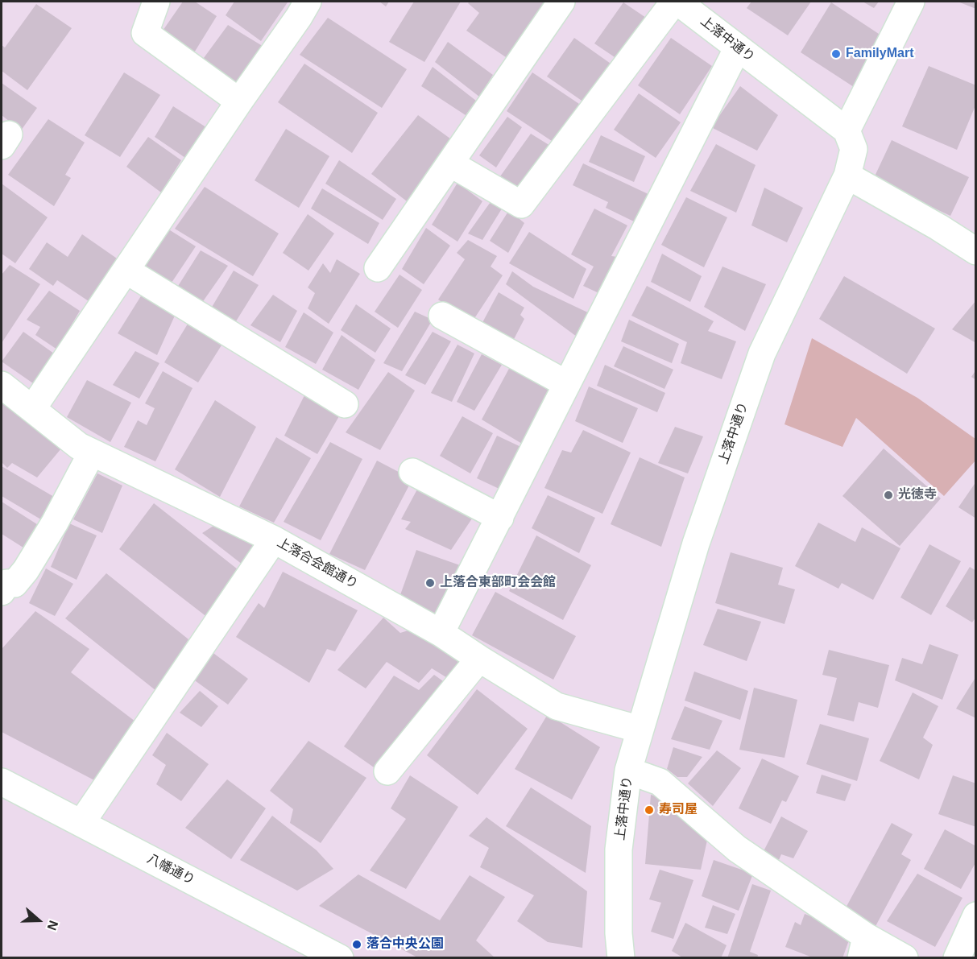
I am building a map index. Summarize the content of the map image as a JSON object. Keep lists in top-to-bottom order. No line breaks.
{"streets":{"street":["上落中通り","上落合会館通り","八幡通り"]},"crossings":[["上落中通り","上落合会館通り"]],"places":["FamilyMart","光徳寺","上落合東部町会会館","寿司屋","落合中央公園"],"north":"right"}
